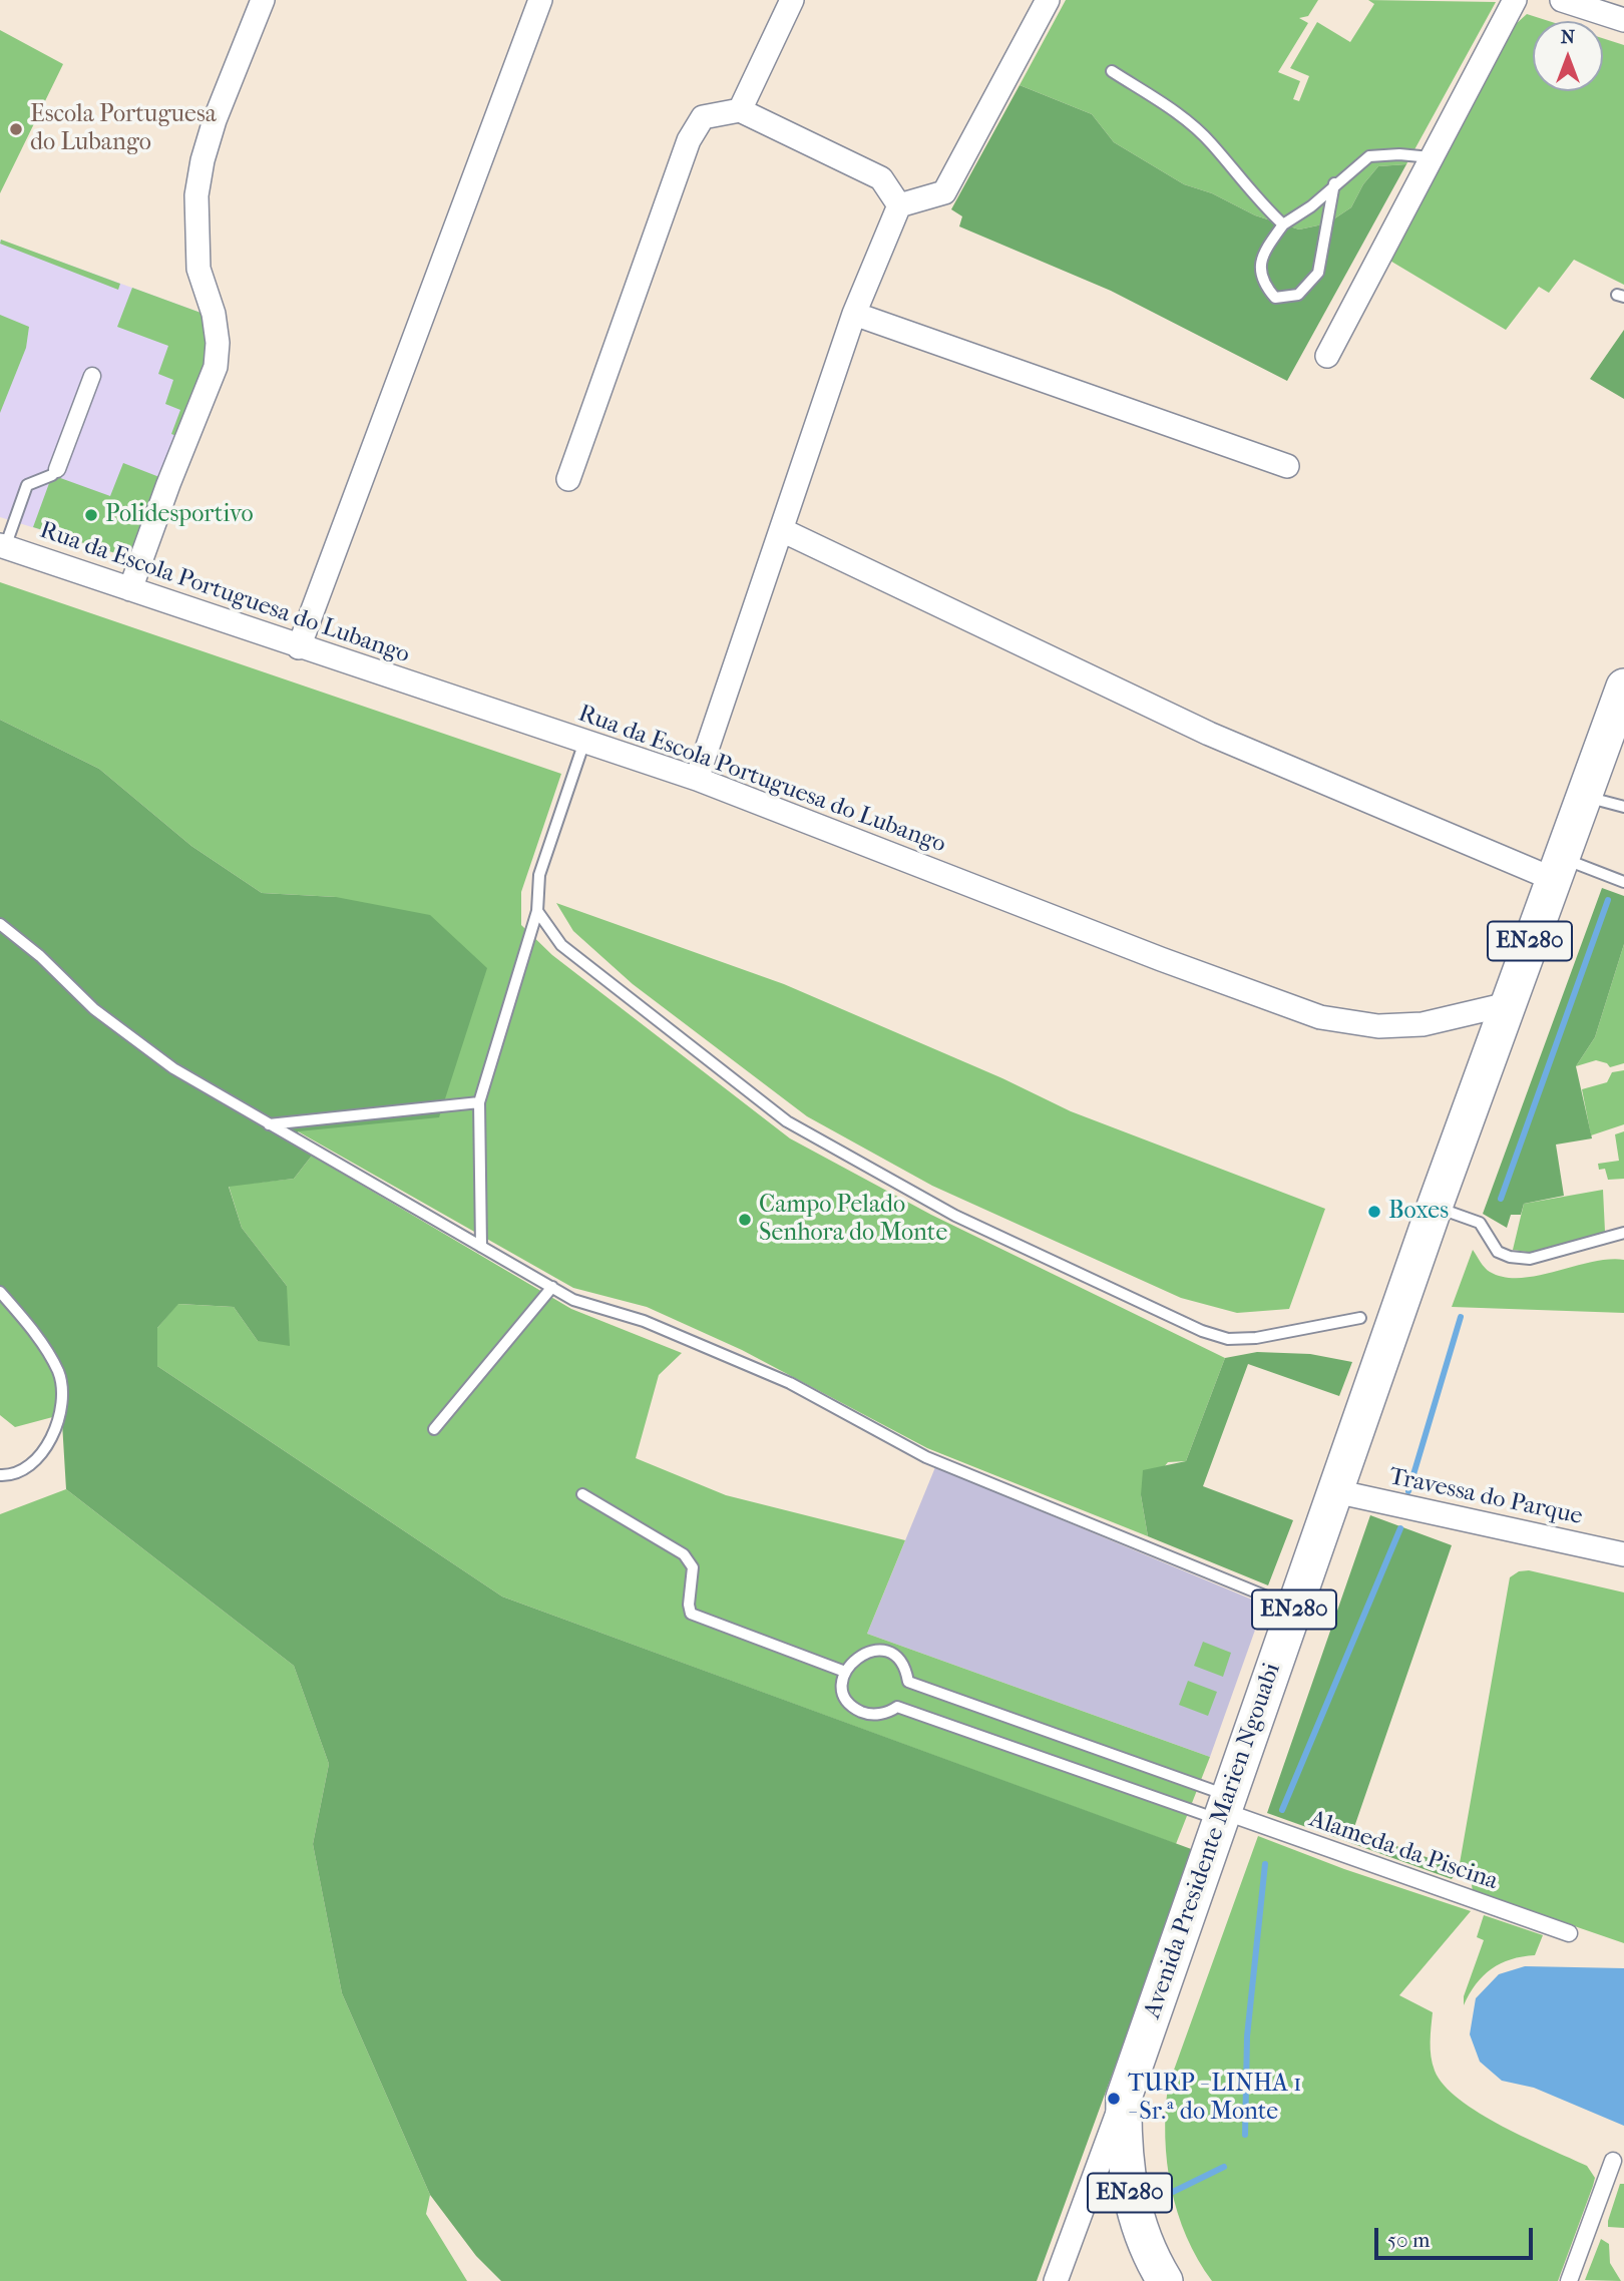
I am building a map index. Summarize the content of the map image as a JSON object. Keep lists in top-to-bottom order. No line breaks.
{"streets":{"main road":["EN280","Avenida Presidente Marien Ngouabi"],"street":["Rua da Escola Portuguesa do Lubango","Travessa do Parque","Alameda da Piscina"]},"crossings":[["Rua da Escola Portuguesa do Lubango","Avenida Presidente Marien Ngouabi"],["EN280","Avenida Presidente Marien Ngouabi"],["Travessa do Parque","Avenida Presidente Marien Ngouabi"],["Avenida Presidente Marien Ngouabi","Alameda da Piscina"]],"places":["Escola Portuguesa do Lubango","Polidesportivo","Boxes","Campo Pelado Senhora do Monte","TURP - LINHA 1 - Sr.ª do Monte"],"scale_bar":"50 m","north":"top"}
